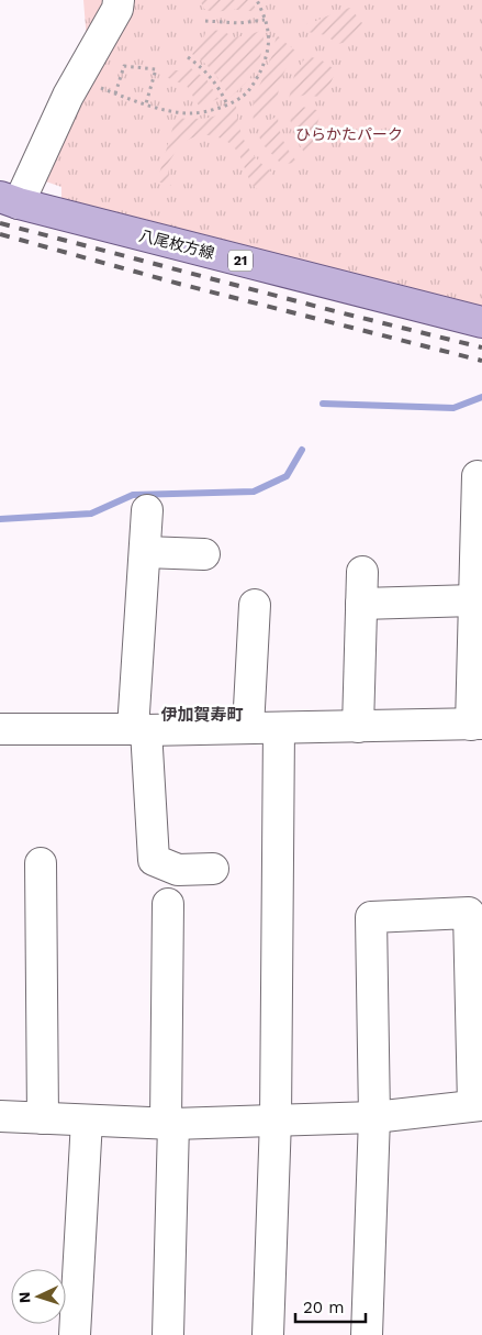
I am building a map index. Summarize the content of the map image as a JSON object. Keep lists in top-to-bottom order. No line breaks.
{"streets":{"main road":["八尾枚方線","21"]},"districts":["伊加賀寿町"],"parks":["ひらかたパーク"],"scale_bar":"20 m","north":"left"}
